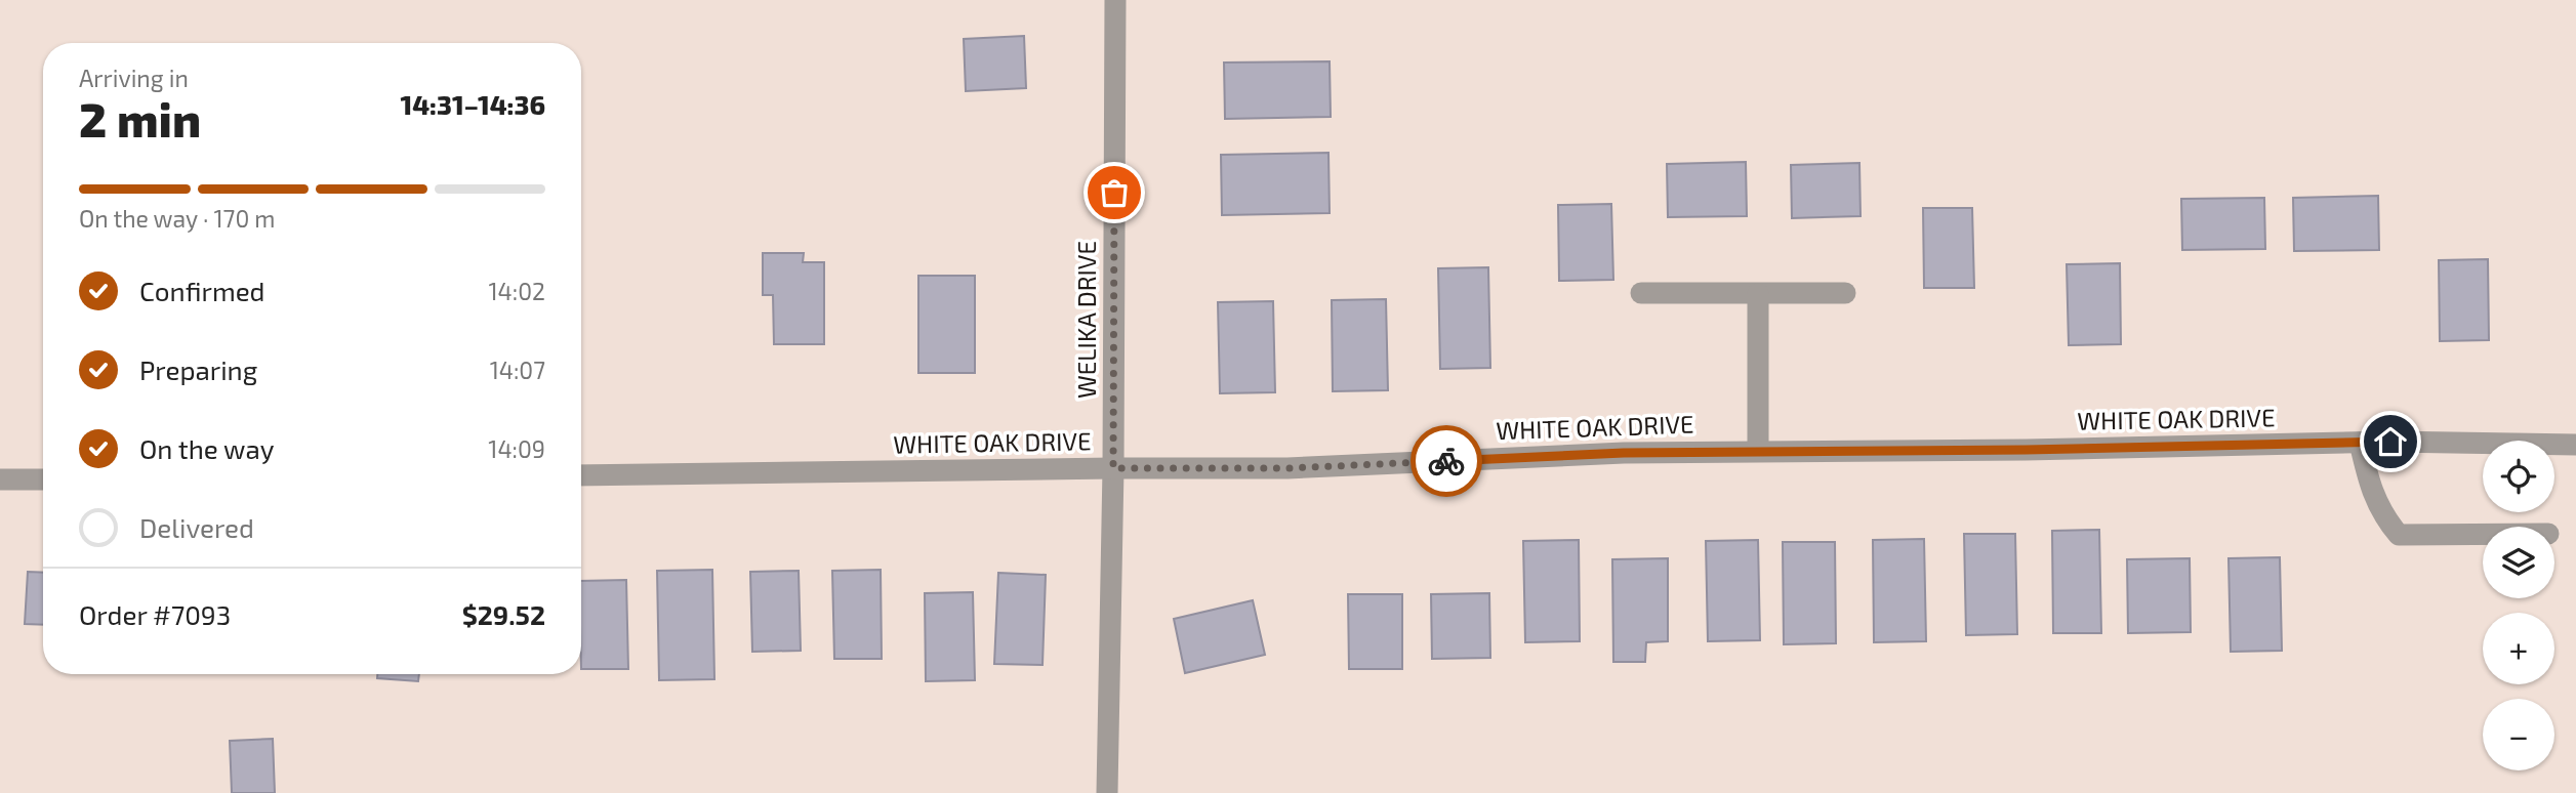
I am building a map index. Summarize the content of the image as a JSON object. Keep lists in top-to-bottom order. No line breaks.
{"streets":{"street":["WELIKA DRIVE","WHITE OAK DRIVE"]},"crossings":[["WELIKA DRIVE","WHITE OAK DRIVE"]],"page":{"heading":["2 min","Arriving in","14:31–14:36"],"panel":["Order #7093","$29.52"],"bar":"On the way · 170 m","list":[["Confirmed","14:02"],["Preparing","14:07"],["On the way","14:09"],"Delivered"],"map_buttons":["+","−"]}}
